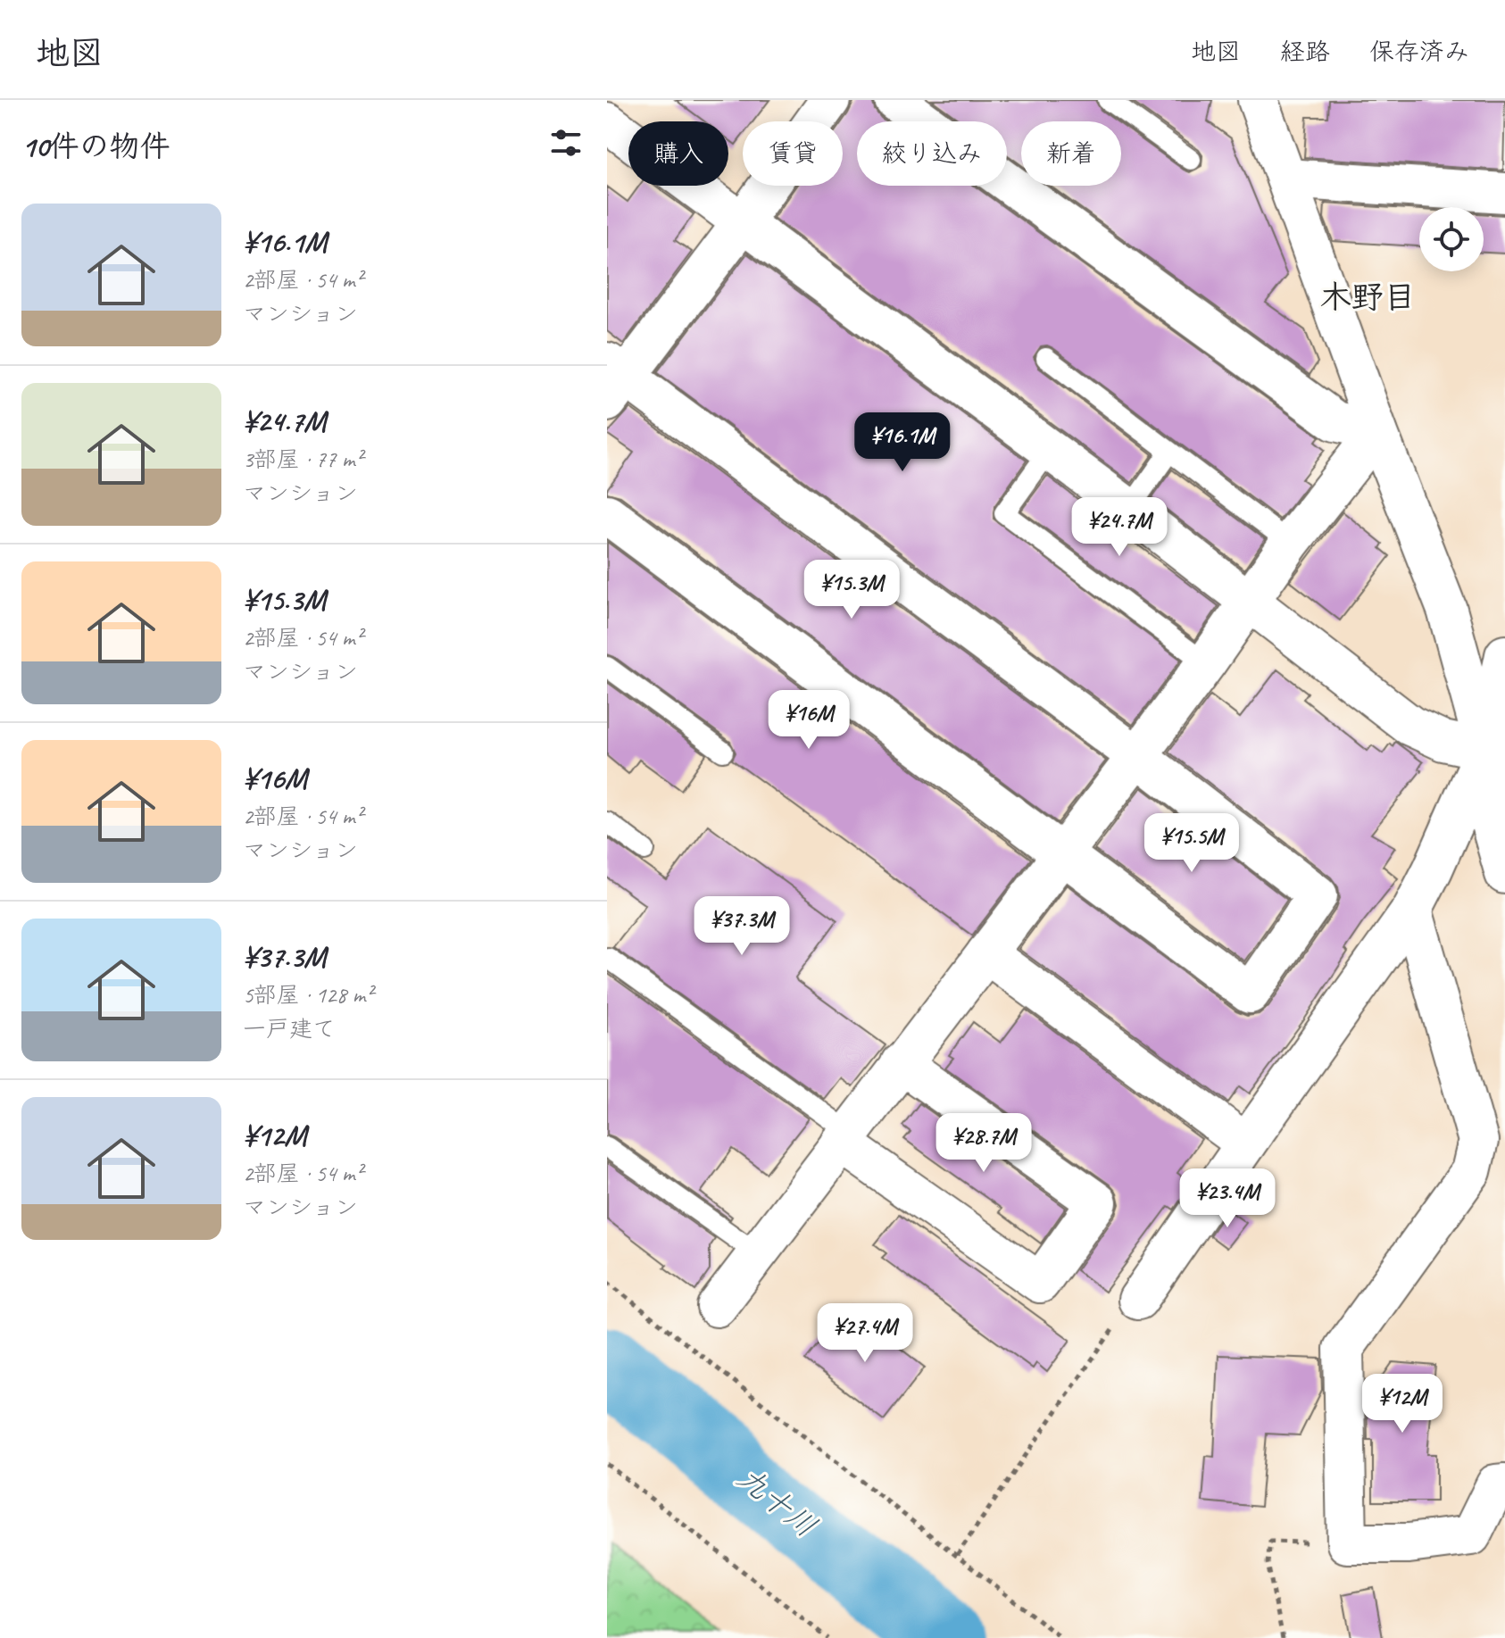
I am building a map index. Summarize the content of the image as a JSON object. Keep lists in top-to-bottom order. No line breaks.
{"districts":["木野目"],"water":["九十川"],"page":{"header":"地図","nav":["地図","経路","保存済み"],"heading":"10件の物件","chip":["購入","賃貸","絞り込み","新着"],"list":[{"name":"¥16.1M","note":"2部屋 · 54 m² · マンション"},{"name":"¥24.7M","note":"3部屋 · 77 m² · マンション"},{"name":"¥15.3M","note":"2部屋 · 54 m² · マンション"},{"name":"¥16M","note":"2部屋 · 54 m² · マンション"},{"name":"¥37.3M","note":"5部屋 · 128 m² · 一戸建て"},{"name":"¥12M","note":"2部屋 · 54 m² · マンション"}],"price":["¥16.1M","¥24.7M","¥15.3M","¥16M","¥15.5M","¥37.3M","¥28.7M","¥23.4M","¥27.4M","¥12M"]}}
